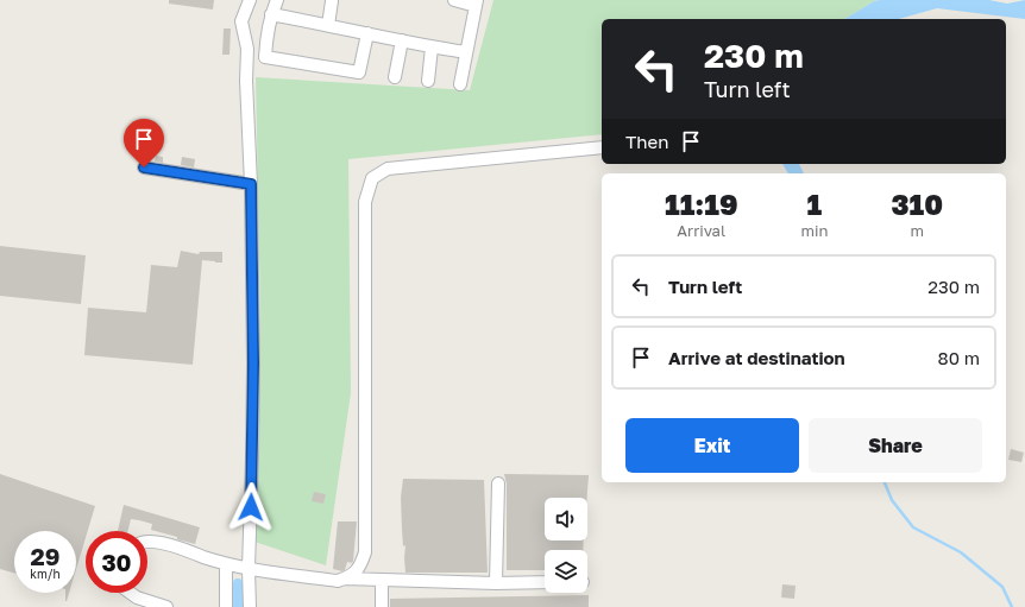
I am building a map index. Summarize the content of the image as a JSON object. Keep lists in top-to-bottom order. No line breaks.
{"page":{"turn":["230 m","Turn left"],"then":"Then","eta":["11:19","Arrival","1","min","310","m"],"list":[{"name":"Turn left","value":"230 m"},{"name":"Arrive at destination","value":"80 m"}],"buttons":["Exit","Share"],"speed":"29 km/h","limit":"30"}}
